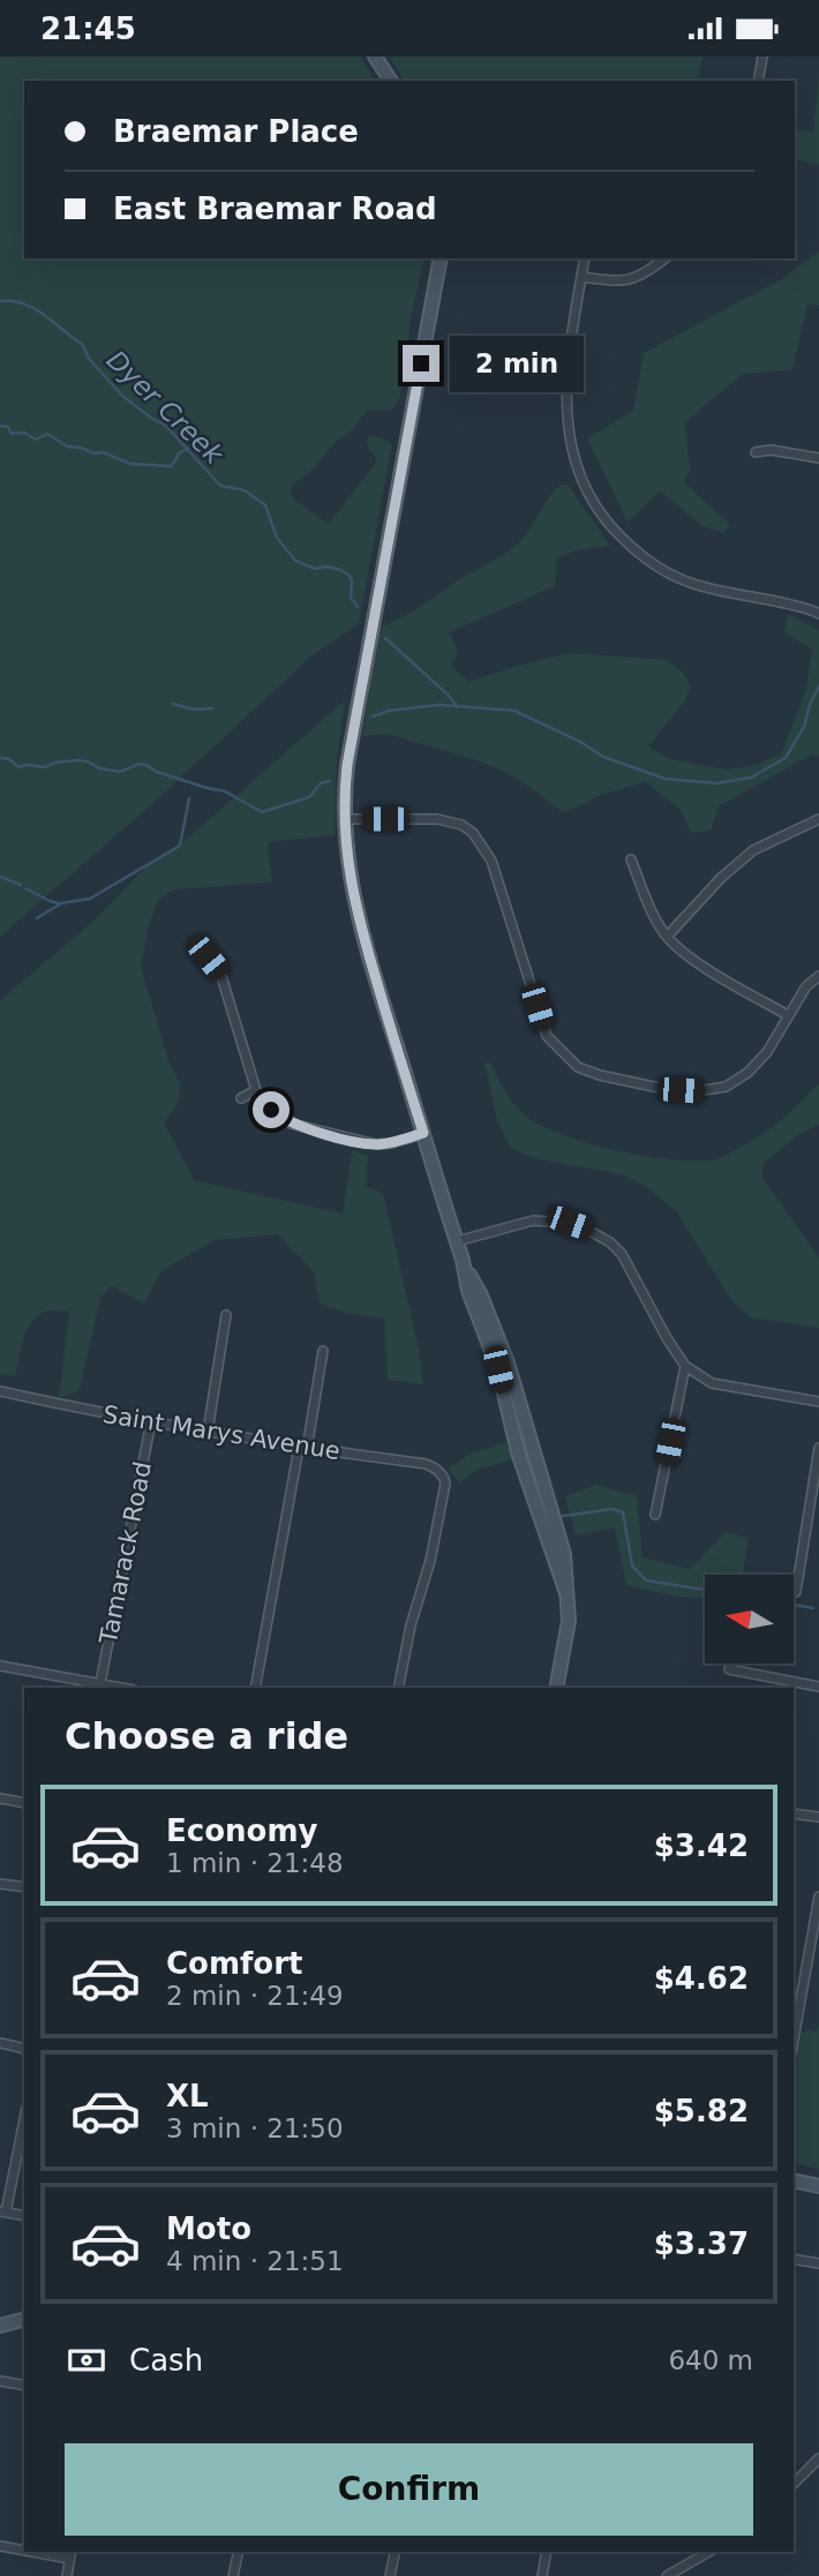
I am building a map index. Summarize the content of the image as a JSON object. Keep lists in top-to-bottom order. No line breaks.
{"streets":{"street":["Saint Marys Avenue","Tamarack Road"]},"crossings":[["Saint Marys Avenue","Tamarack Road"]],"water":["Dyer Creek"],"north":"left","page":{"status":"21:45","banner":["Braemar Place","East Braemar Road"],"bubble":"2 min","heading":"Choose a ride","list":[{"name":"Economy","note":"1 min · 21:48","value":"$3.42"},{"name":"Comfort","note":"2 min · 21:49","value":"$4.62"},{"name":"XL","note":"3 min · 21:50","value":"$5.82"},{"name":"Moto","note":"4 min · 21:51","value":"$3.37"}],"pay":["Cash","640 m"],"buttons":"Confirm"}}
